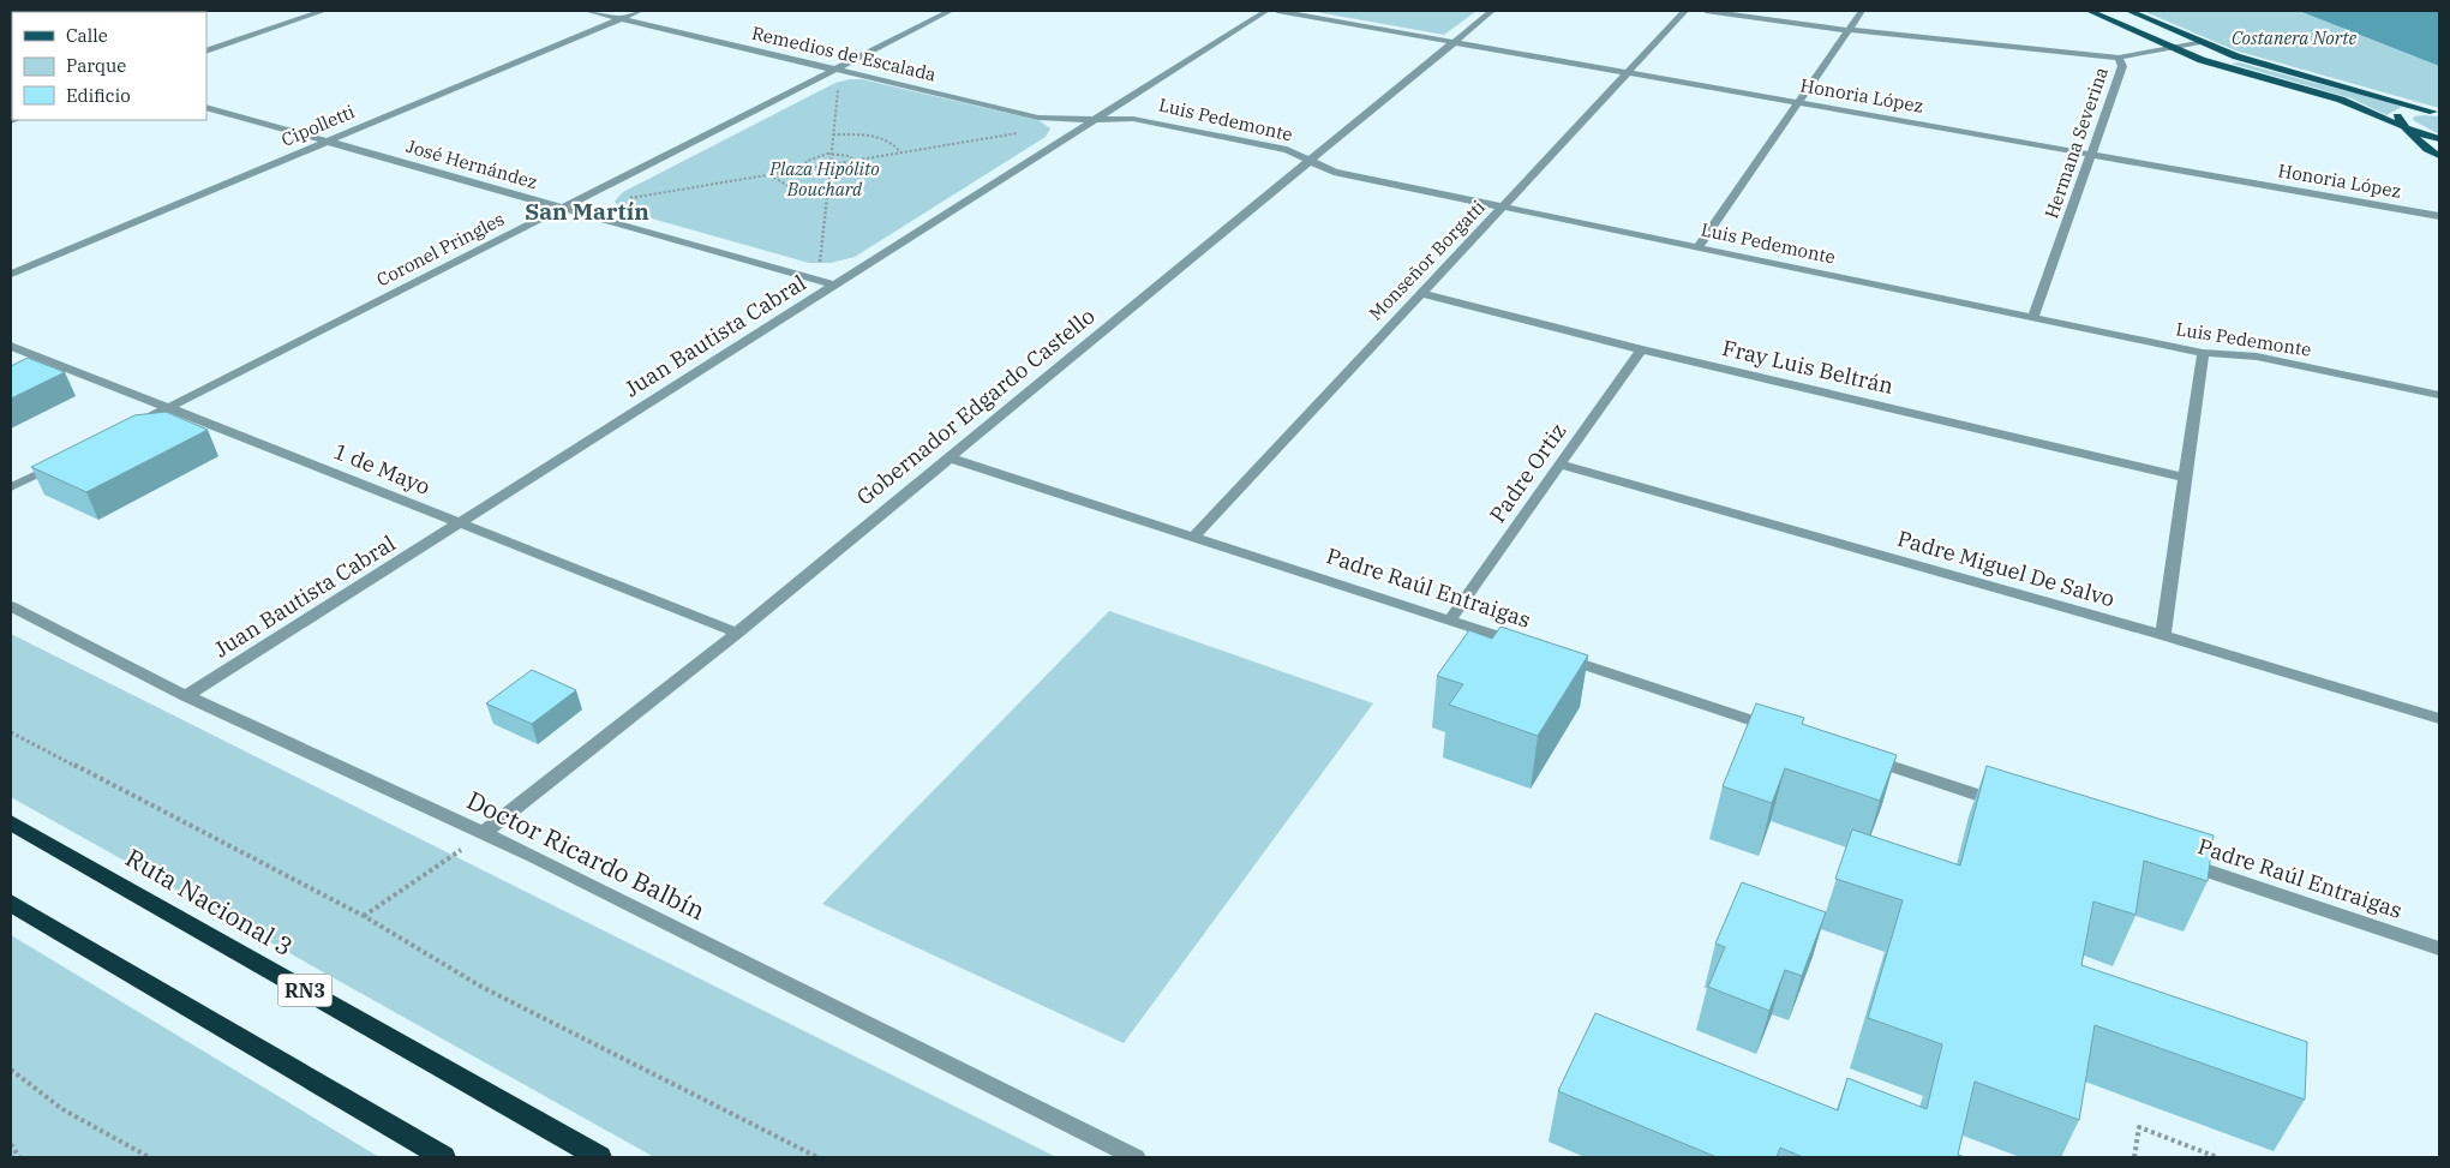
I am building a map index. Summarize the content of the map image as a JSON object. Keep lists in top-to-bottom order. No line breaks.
{"streets":{"highway":["Ruta Nacional 3","RN3"],"street":["Remedios de Escalada","Honoria López","Luis Pedemonte","Cipolletti","Hermana Severina","José Hernández","Coronel Pringles","Monseñor Borgatti","Juan Bautista Cabral","Fray Luis Beltrán","Gobernador Edgardo Castello","1 de Mayo","Padre Ortiz","Padre Miguel De Salvo","Padre Raúl Entraigas","Doctor Ricardo Balbín"]},"crossings":[["Remedios de Escalada","Luis Pedemonte"],["Remedios de Escalada","Cipolletti"],["Remedios de Escalada","Coronel Pringles"],["Remedios de Escalada","Juan Bautista Cabral"],["Honoria López","Hermana Severina"],["Honoria López","Monseñor Borgatti"],["Honoria López","Gobernador Edgardo Castello"],["Luis Pedemonte","Hermana Severina"],["Luis Pedemonte","Monseñor Borgatti"],["Luis Pedemonte","Juan Bautista Cabral"],["Luis Pedemonte","Gobernador Edgardo Castello"],["Cipolletti","José Hernández"],["José Hernández","Coronel Pringles"],["José Hernández","Juan Bautista Cabral"],["Coronel Pringles","1 de Mayo"],["Monseñor Borgatti","Fray Luis Beltrán"],["Monseñor Borgatti","Padre Raúl Entraigas"],["Juan Bautista Cabral","1 de Mayo"],["Juan Bautista Cabral","Doctor Ricardo Balbín"],["Fray Luis Beltrán","Padre Ortiz"],["Gobernador Edgardo Castello","1 de Mayo"],["Gobernador Edgardo Castello","Padre Raúl Entraigas"],["Gobernador Edgardo Castello","Doctor Ricardo Balbín"],["Padre Ortiz","Padre Miguel De Salvo"],["Padre Ortiz","Padre Raúl Entraigas"]],"districts":["San Martín"],"parks":["Costanera Norte","Plaza Hipólito Bouchard"],"legend":["Calle","Parque","Edificio"]}
